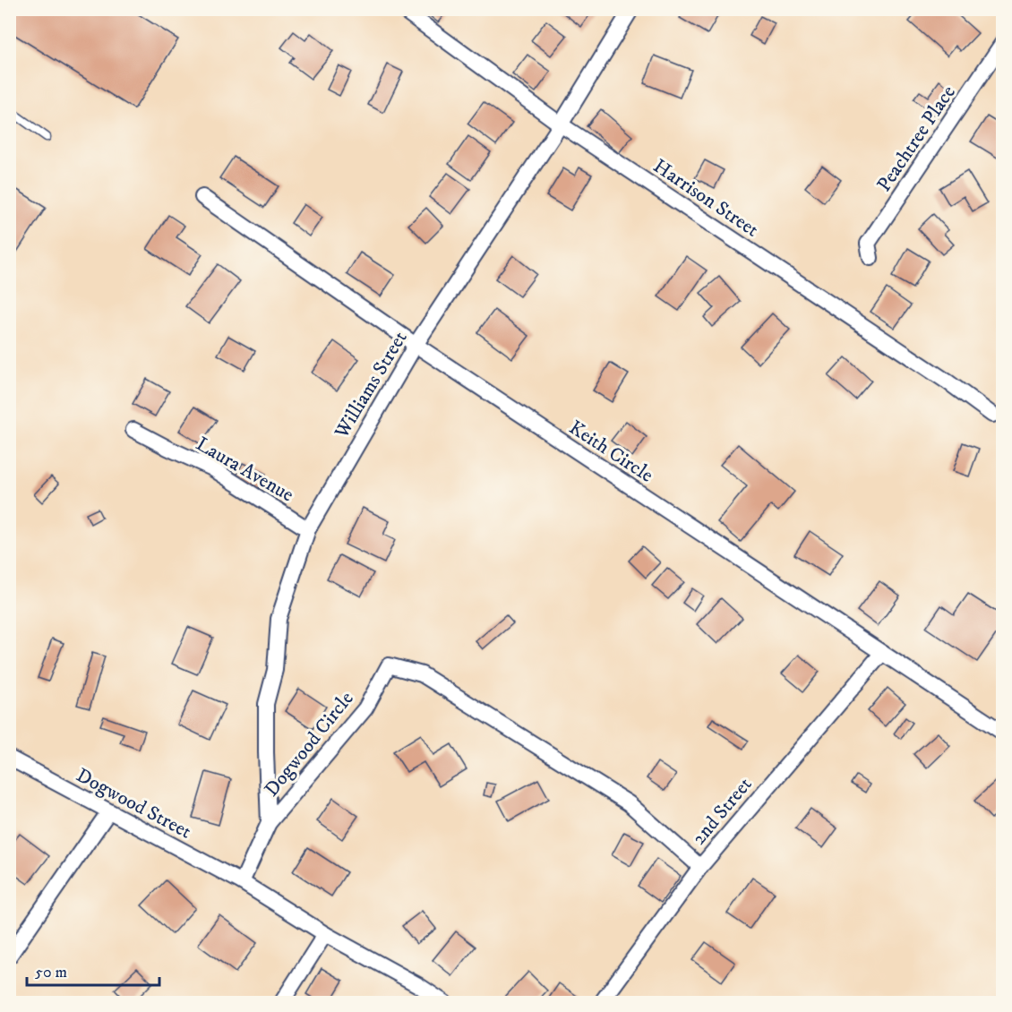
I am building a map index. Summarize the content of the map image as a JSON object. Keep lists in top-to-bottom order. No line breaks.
{"streets":{"street":["Peachtree Place","Harrison Street","Williams Street","Keith Circle","Laura Avenue","Dogwood Circle","Dogwood Street","2nd Street"]},"crossings":[["Harrison Street","Williams Street"],["Williams Street","Keith Circle"],["Williams Street","Laura Avenue"],["Williams Street","Dogwood Circle"],["Keith Circle","2nd Street"],["Dogwood Circle","Dogwood Street"],["Dogwood Circle","2nd Street"]],"scale_bar":"50 m"}
